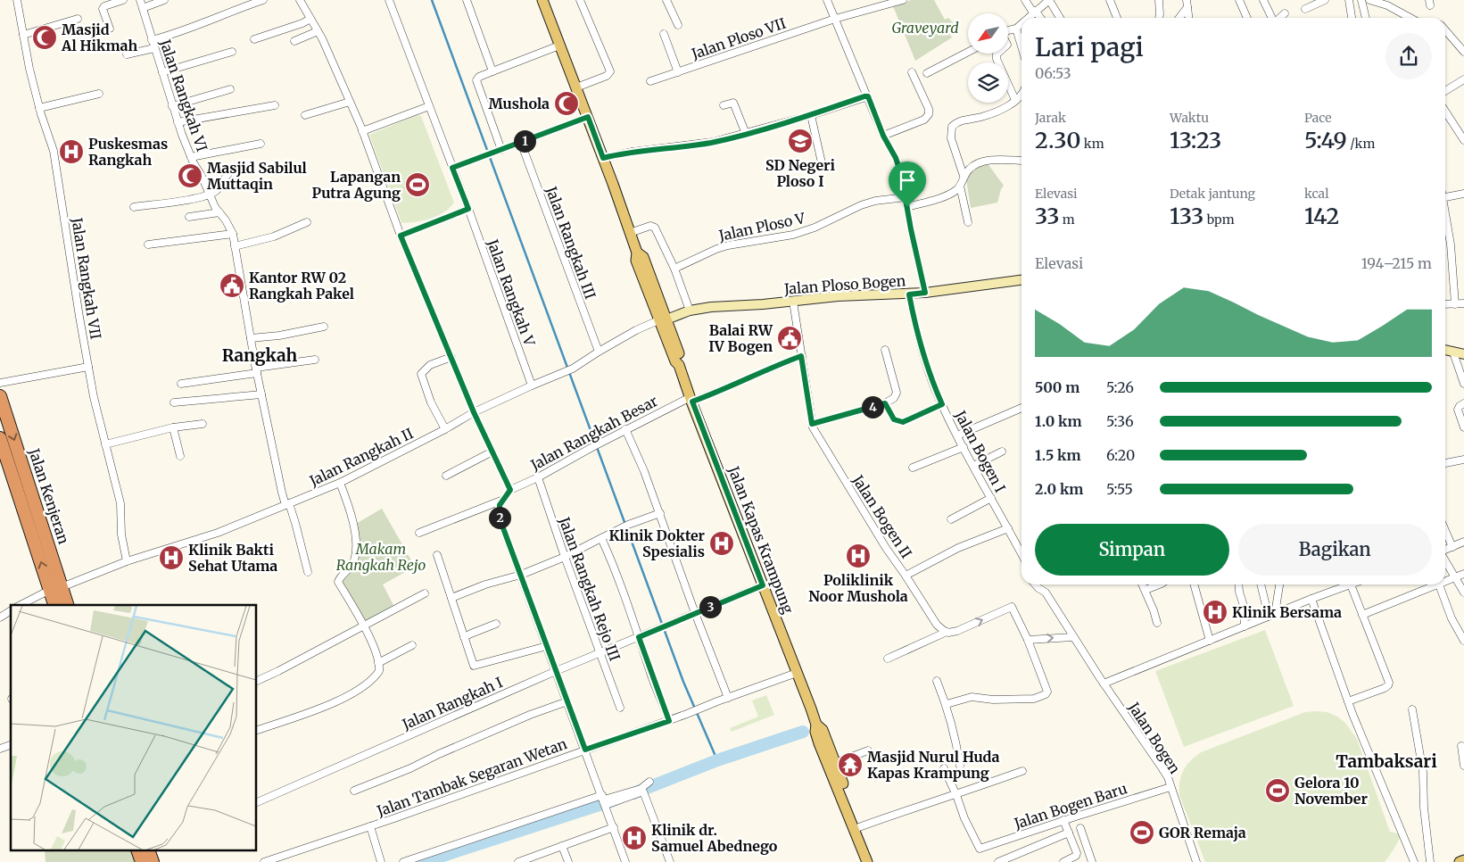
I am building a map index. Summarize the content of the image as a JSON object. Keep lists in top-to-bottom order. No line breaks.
{"streets":{"highway":["Jalan Kenjeran"],"main road":["Jalan Kapas Krampung"],"street":["Jalan Ploso VII","Jalan Rangkah VI","Jalan Ploso V","Jalan Rangkah III","Jalan Rangkah VII","Jalan Ploso Bogen","Jalan Rangkah V","Jalan Rangkah Besar","Jalan Bogen I","Jalan Rangkah II","Jalan Bogen II","Jalan Rangkah Rejo III","Jalan Rangkah I","Jalan Bogen","Jalan Tambak Segaran Wetan","Jalan Bogen Baru"]},"crossings":[["Jalan Rangkah VI","Jalan Rangkah II"],["Jalan Rangkah III","Jalan Rangkah II"],["Jalan Rangkah VII","Jalan Rangkah II"],["Jalan Ploso Bogen","Jalan Bogen I"],["Jalan Ploso Bogen","Jalan Rangkah II"],["Jalan Ploso Bogen","Jalan Bogen II"],["Jalan Ploso Bogen","Jalan Kapas Krampung"],["Jalan Rangkah V","Jalan Rangkah II"],["Jalan Rangkah Besar","Jalan Bogen II"],["Jalan Rangkah Besar","Jalan Kapas Krampung"],["Jalan Rangkah Besar","Jalan Rangkah Rejo III"],["Jalan Rangkah II","Jalan Kenjeran"],["Jalan Rangkah II","Jalan Kapas Krampung"],["Jalan Rangkah Rejo III","Jalan Rangkah I"],["Jalan Bogen","Jalan Bogen Baru"]],"districts":["Rangkah","Tambaksari"],"parks":["Graveyard","Makam Rangkah Rejo"],"places":{"mosque":["Masjid Al Hikmah","Mushola","Masjid Sabilul Muttaqin"],"school or university":["SD Negeri Ploso I"],"hospital":["Puskesmas Rangkah","Klinik Dokter Spesialis","Poliklinik Noor Mushola","Klinik Bakti Sehat Utama","Klinik Bersama","Klinik dr. Samuel Abednego"],"sports":["Lapangan Putra Agung","Gelora 10 November","GOR Remaja"],"public building":["Kantor RW 02 Rangkah Pakel","Balai RW IV Bogen"],"temple":["Masjid Nurul Huda Kapas Krampung"]},"north":"bottom left","page":{"heading":["Lari pagi","06:53"],"stats":[["Jarak","2.30 km"],["Waktu","13:23"],["Pace","5:49 /km"],["Elevasi","33 m"],["Detak jantung","133 bpm"],["kcal","142"]],"pins":["1","4","2","3"],"chart":["Elevasi","194–215 m"],"list":[{"name":"500 m","note":"5:26"},{"name":"1.0 km","note":"5:36"},{"name":"1.5 km","note":"6:20"},{"name":"2.0 km","note":"5:55"}],"buttons":["Simpan","Bagikan"]}}
